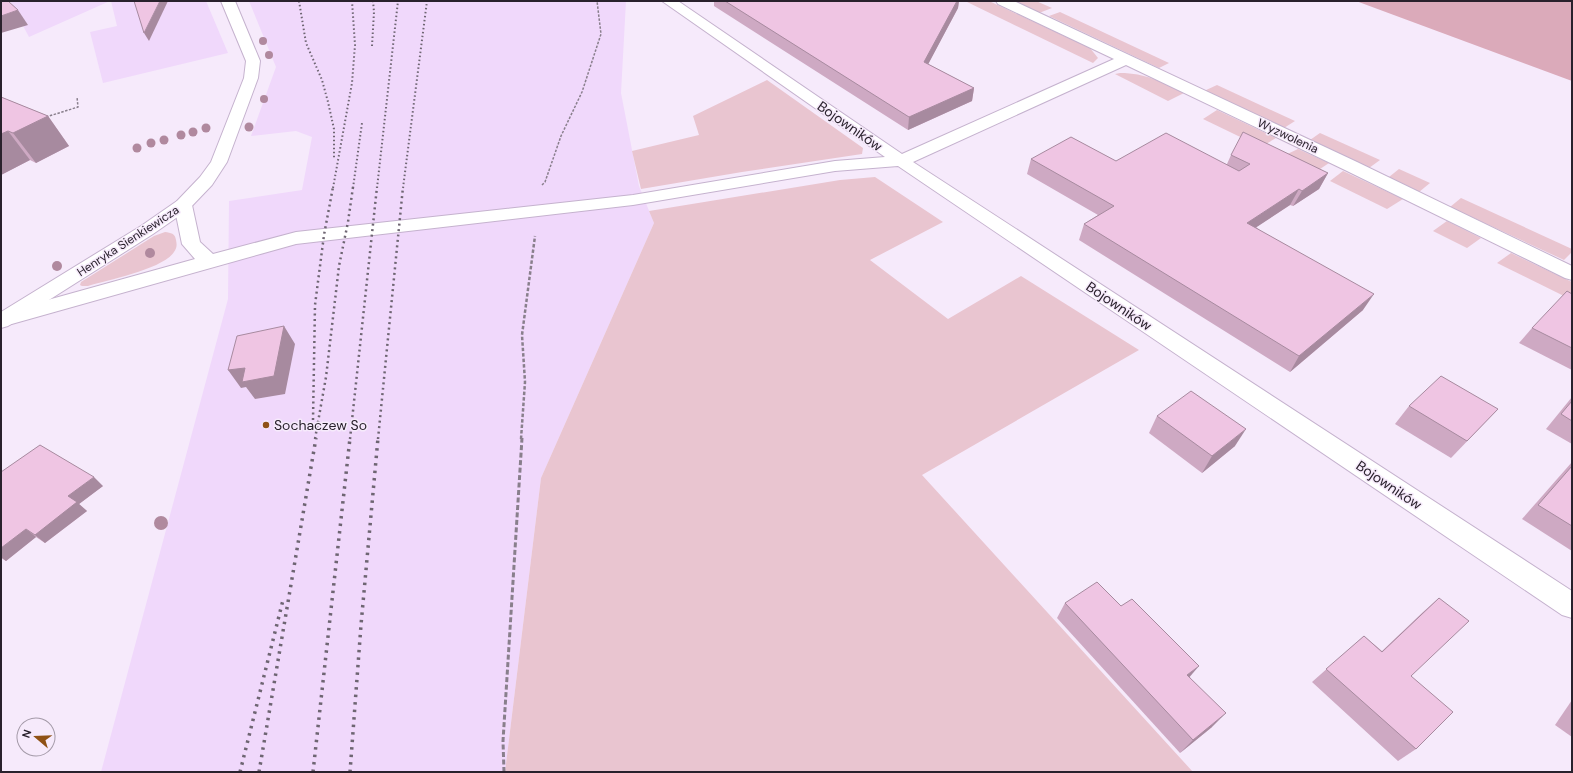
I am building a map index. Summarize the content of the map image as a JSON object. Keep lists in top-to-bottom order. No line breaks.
{"streets":{"street":["Bojowników","Wyzwolenia","Henryka Sienkiewicza"]},"places":["Sochaczew So"],"north":"left"}
